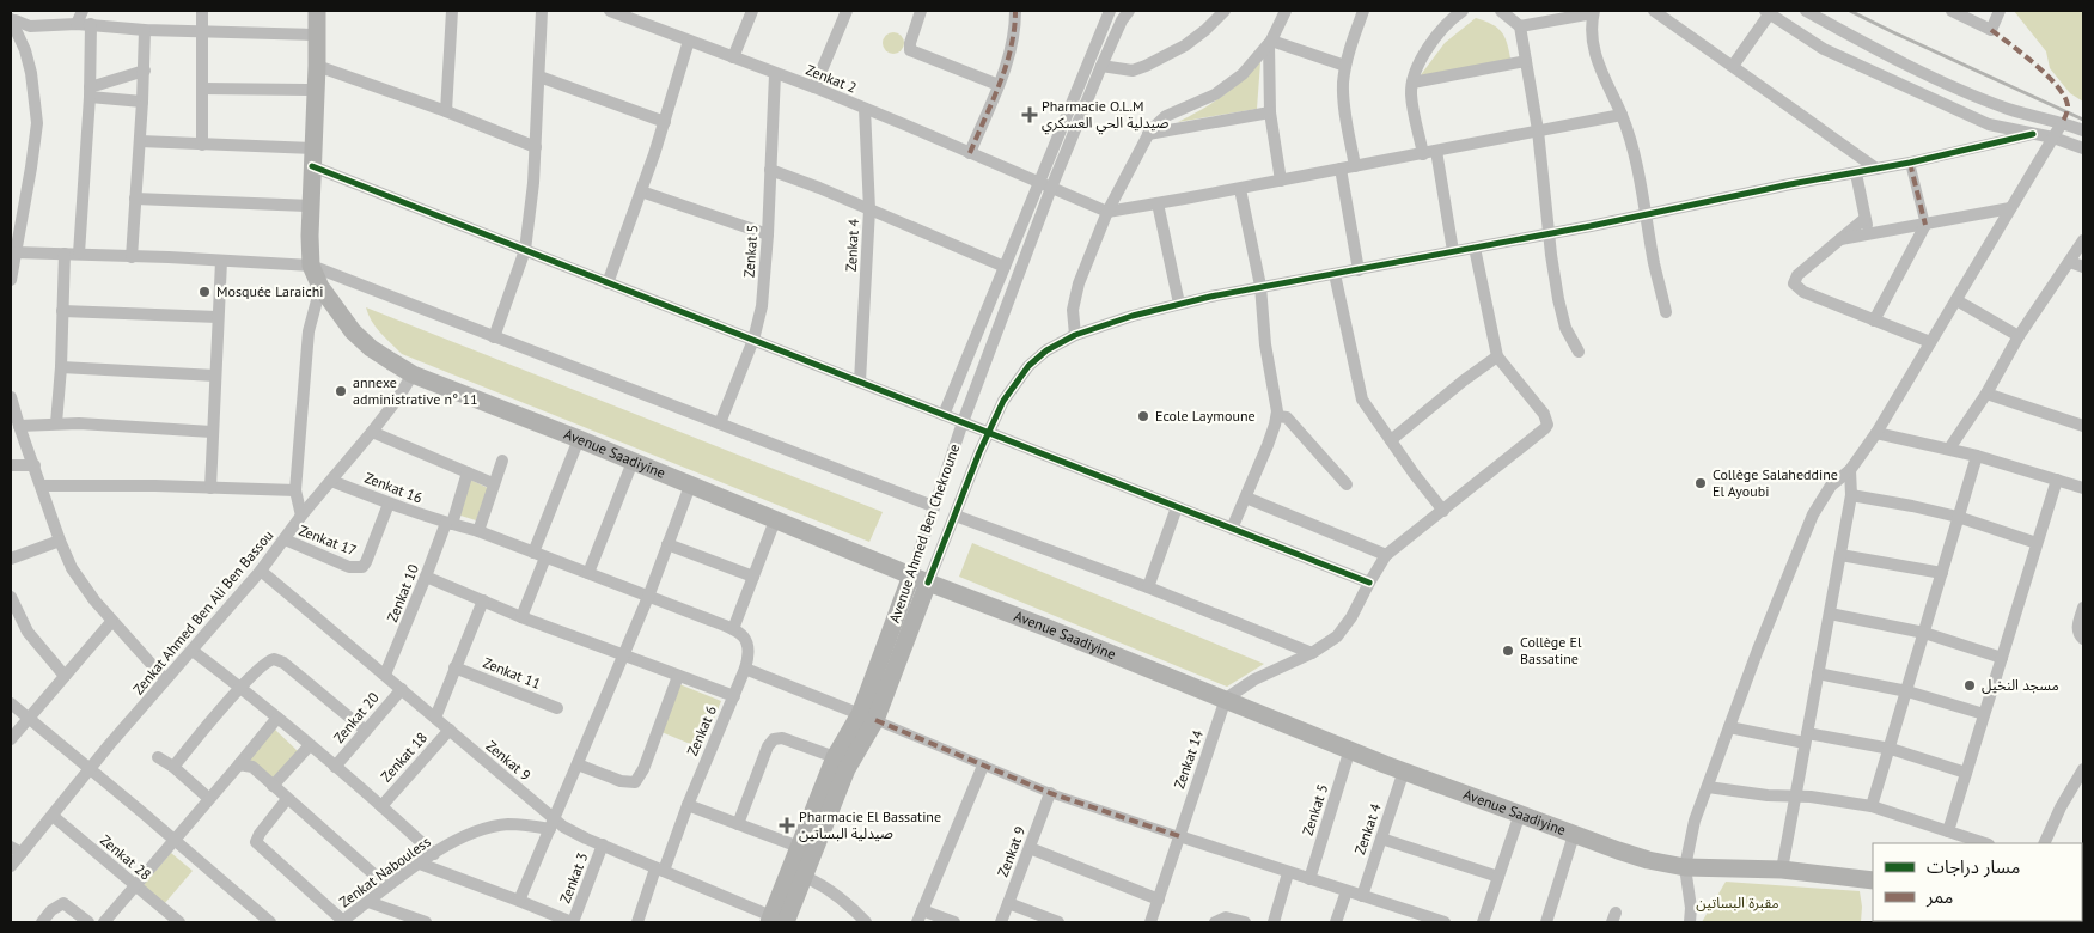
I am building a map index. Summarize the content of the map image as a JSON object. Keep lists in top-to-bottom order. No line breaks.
{"streets":{"main road":["Avenue Saadiyine","Avenue Ahmed Ben Chekroune"],"street":["Zenkat 2","Zenkat 4","Zenkat 5","Zenkat 16","Zenkat 17","Zenkat 10","Zenkat Ahmed Ben Ali Ben Bassou","Zenkat 11","Zenkat 20","Zenkat 6","Zenkat 18","Zenkat 14","Zenkat 9","Zenkat 28","Zenkat Nabouless","Zenkat 3"]},"crossings":[["Zenkat 2","Zenkat 4"],["Zenkat 2","Zenkat 5"],["Zenkat 2","Avenue Ahmed Ben Chekroune"],["Zenkat 4","Avenue Saadiyine"],["Zenkat 5","Avenue Saadiyine"],["Avenue Saadiyine","Avenue Ahmed Ben Chekroune"],["Avenue Saadiyine","Zenkat Ahmed Ben Ali Ben Bassou"],["Avenue Saadiyine","Zenkat 14"],["Zenkat 16","Zenkat 17"],["Zenkat 16","Zenkat 10"],["Zenkat 16","Zenkat Ahmed Ben Ali Ben Bassou"],["Avenue Ahmed Ben Chekroune","Zenkat 9"],["Zenkat 17","Zenkat Ahmed Ben Ali Ben Bassou"],["Zenkat 10","Zenkat 9"],["Zenkat Ahmed Ben Ali Ben Bassou","Zenkat 9"],["Zenkat Ahmed Ben Ali Ben Bassou","Zenkat 28"],["Zenkat 20","Zenkat 9"],["Zenkat 6","Zenkat 9"],["Zenkat 18","Zenkat 9"],["Zenkat 9","Zenkat Nabouless"],["Zenkat 9","Zenkat 3"]],"parks":["مقبرة البساتين"],"places":{"health":["Pharmacie O.L.M صيدلية الحي العسكري","Pharmacie El Bassatine صيدلية البساتين"],"other":["Mosquée Laraichi","annexe administrative n° 11","Ecole Laymoune","Collège Salaheddine El Ayoubi","Collège El Bassatine","مسجد النخيل"]},"legend":["مسار دراجات","ممر"]}
